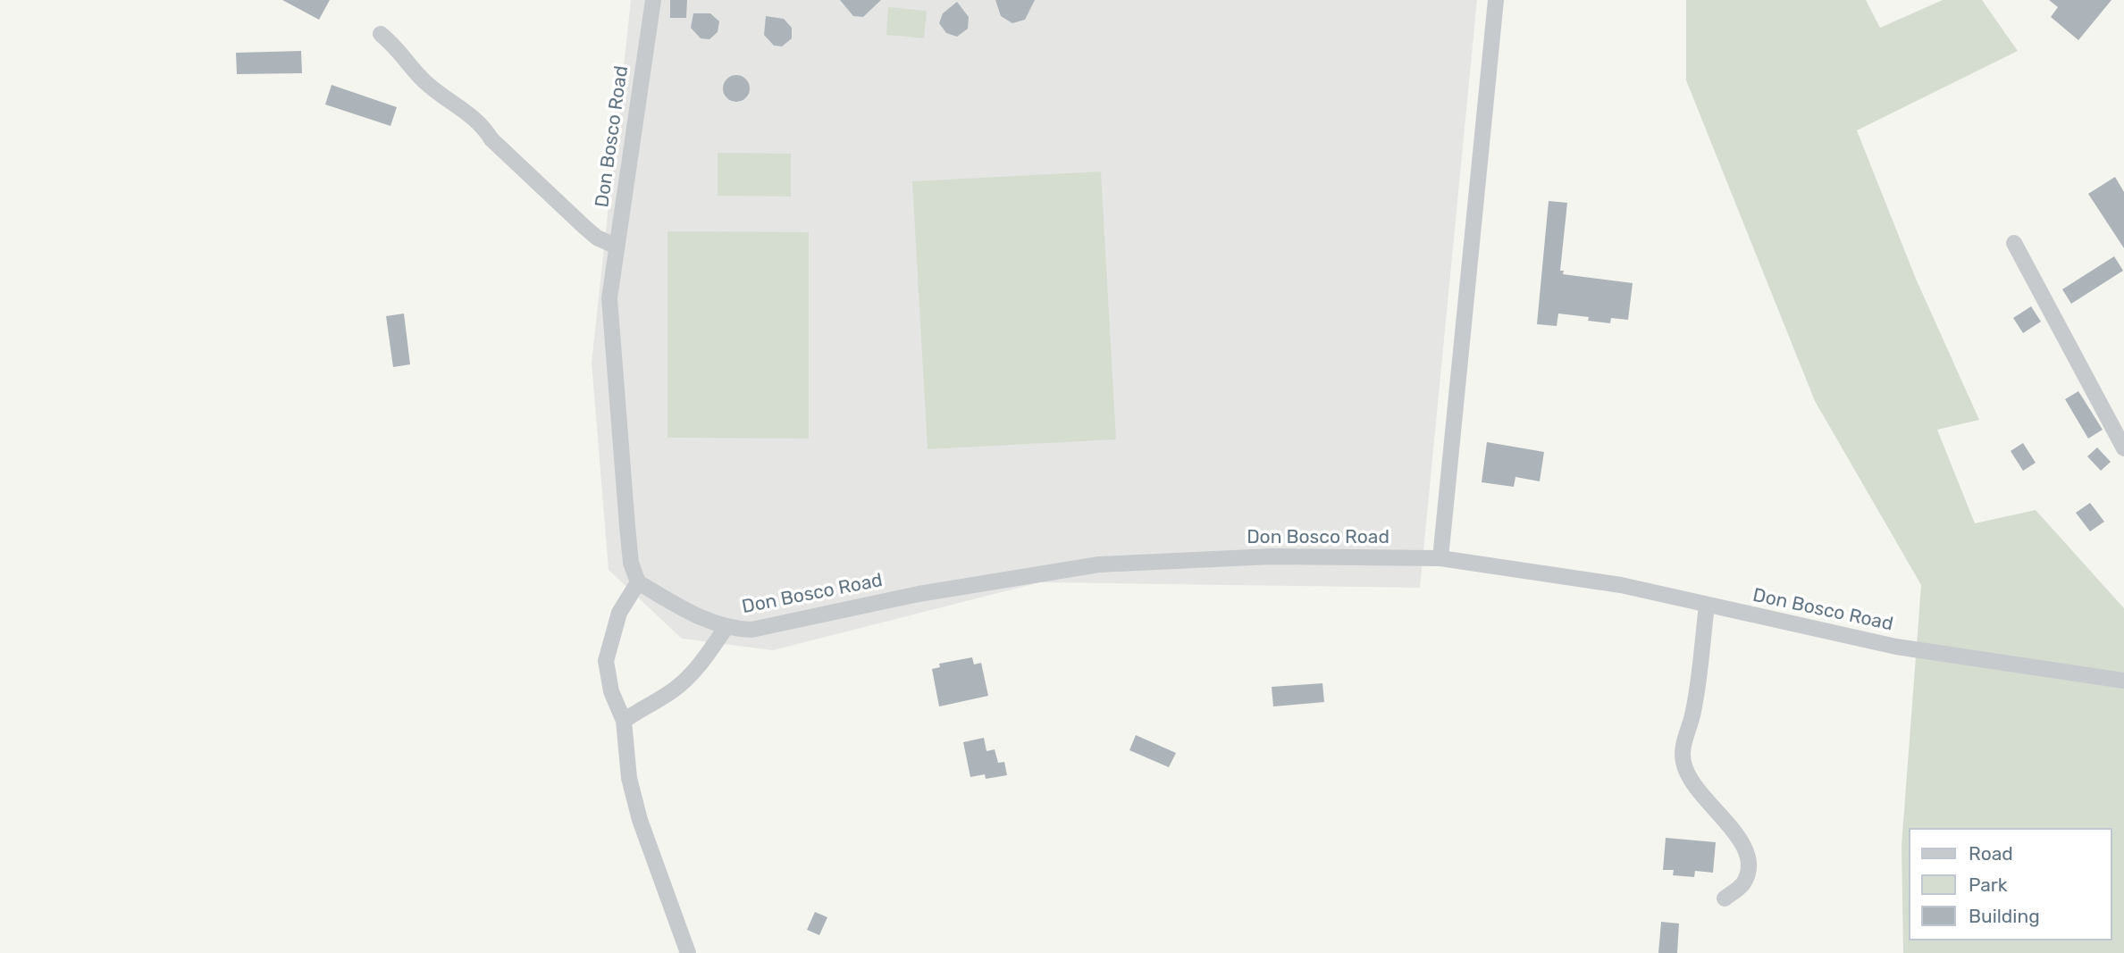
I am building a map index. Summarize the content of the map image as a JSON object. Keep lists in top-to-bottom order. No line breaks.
{"streets":{"street":["Don Bosco Road"]},"legend":["Road","Park","Building"]}
